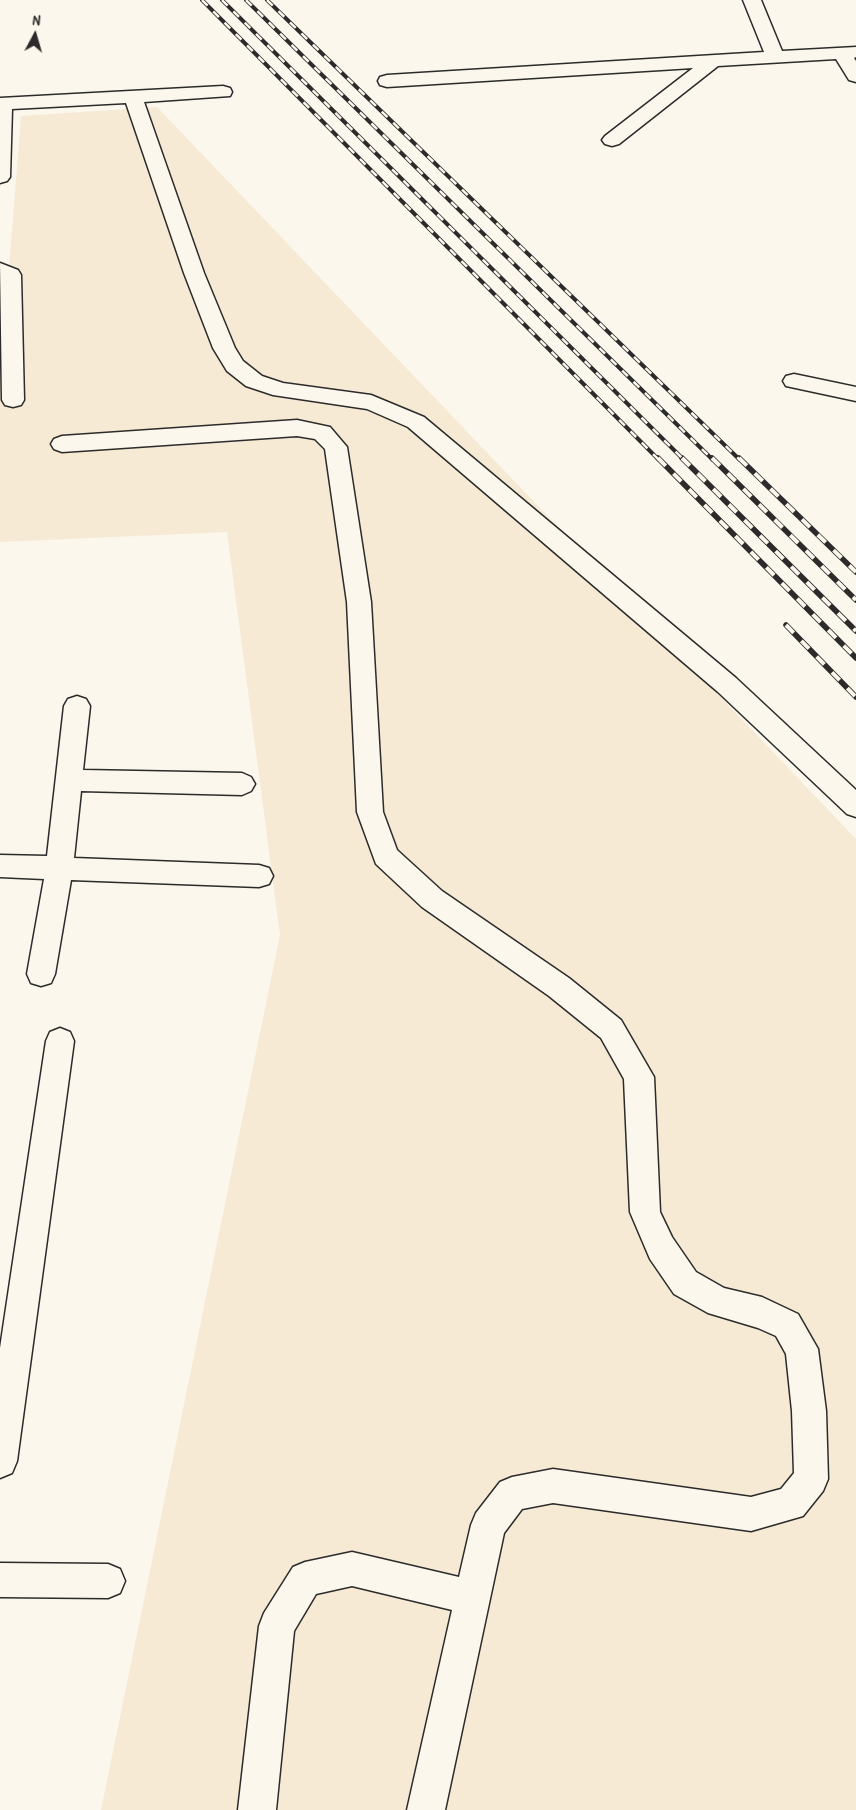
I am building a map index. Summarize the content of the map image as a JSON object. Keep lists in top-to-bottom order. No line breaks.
{"north":"top"}
